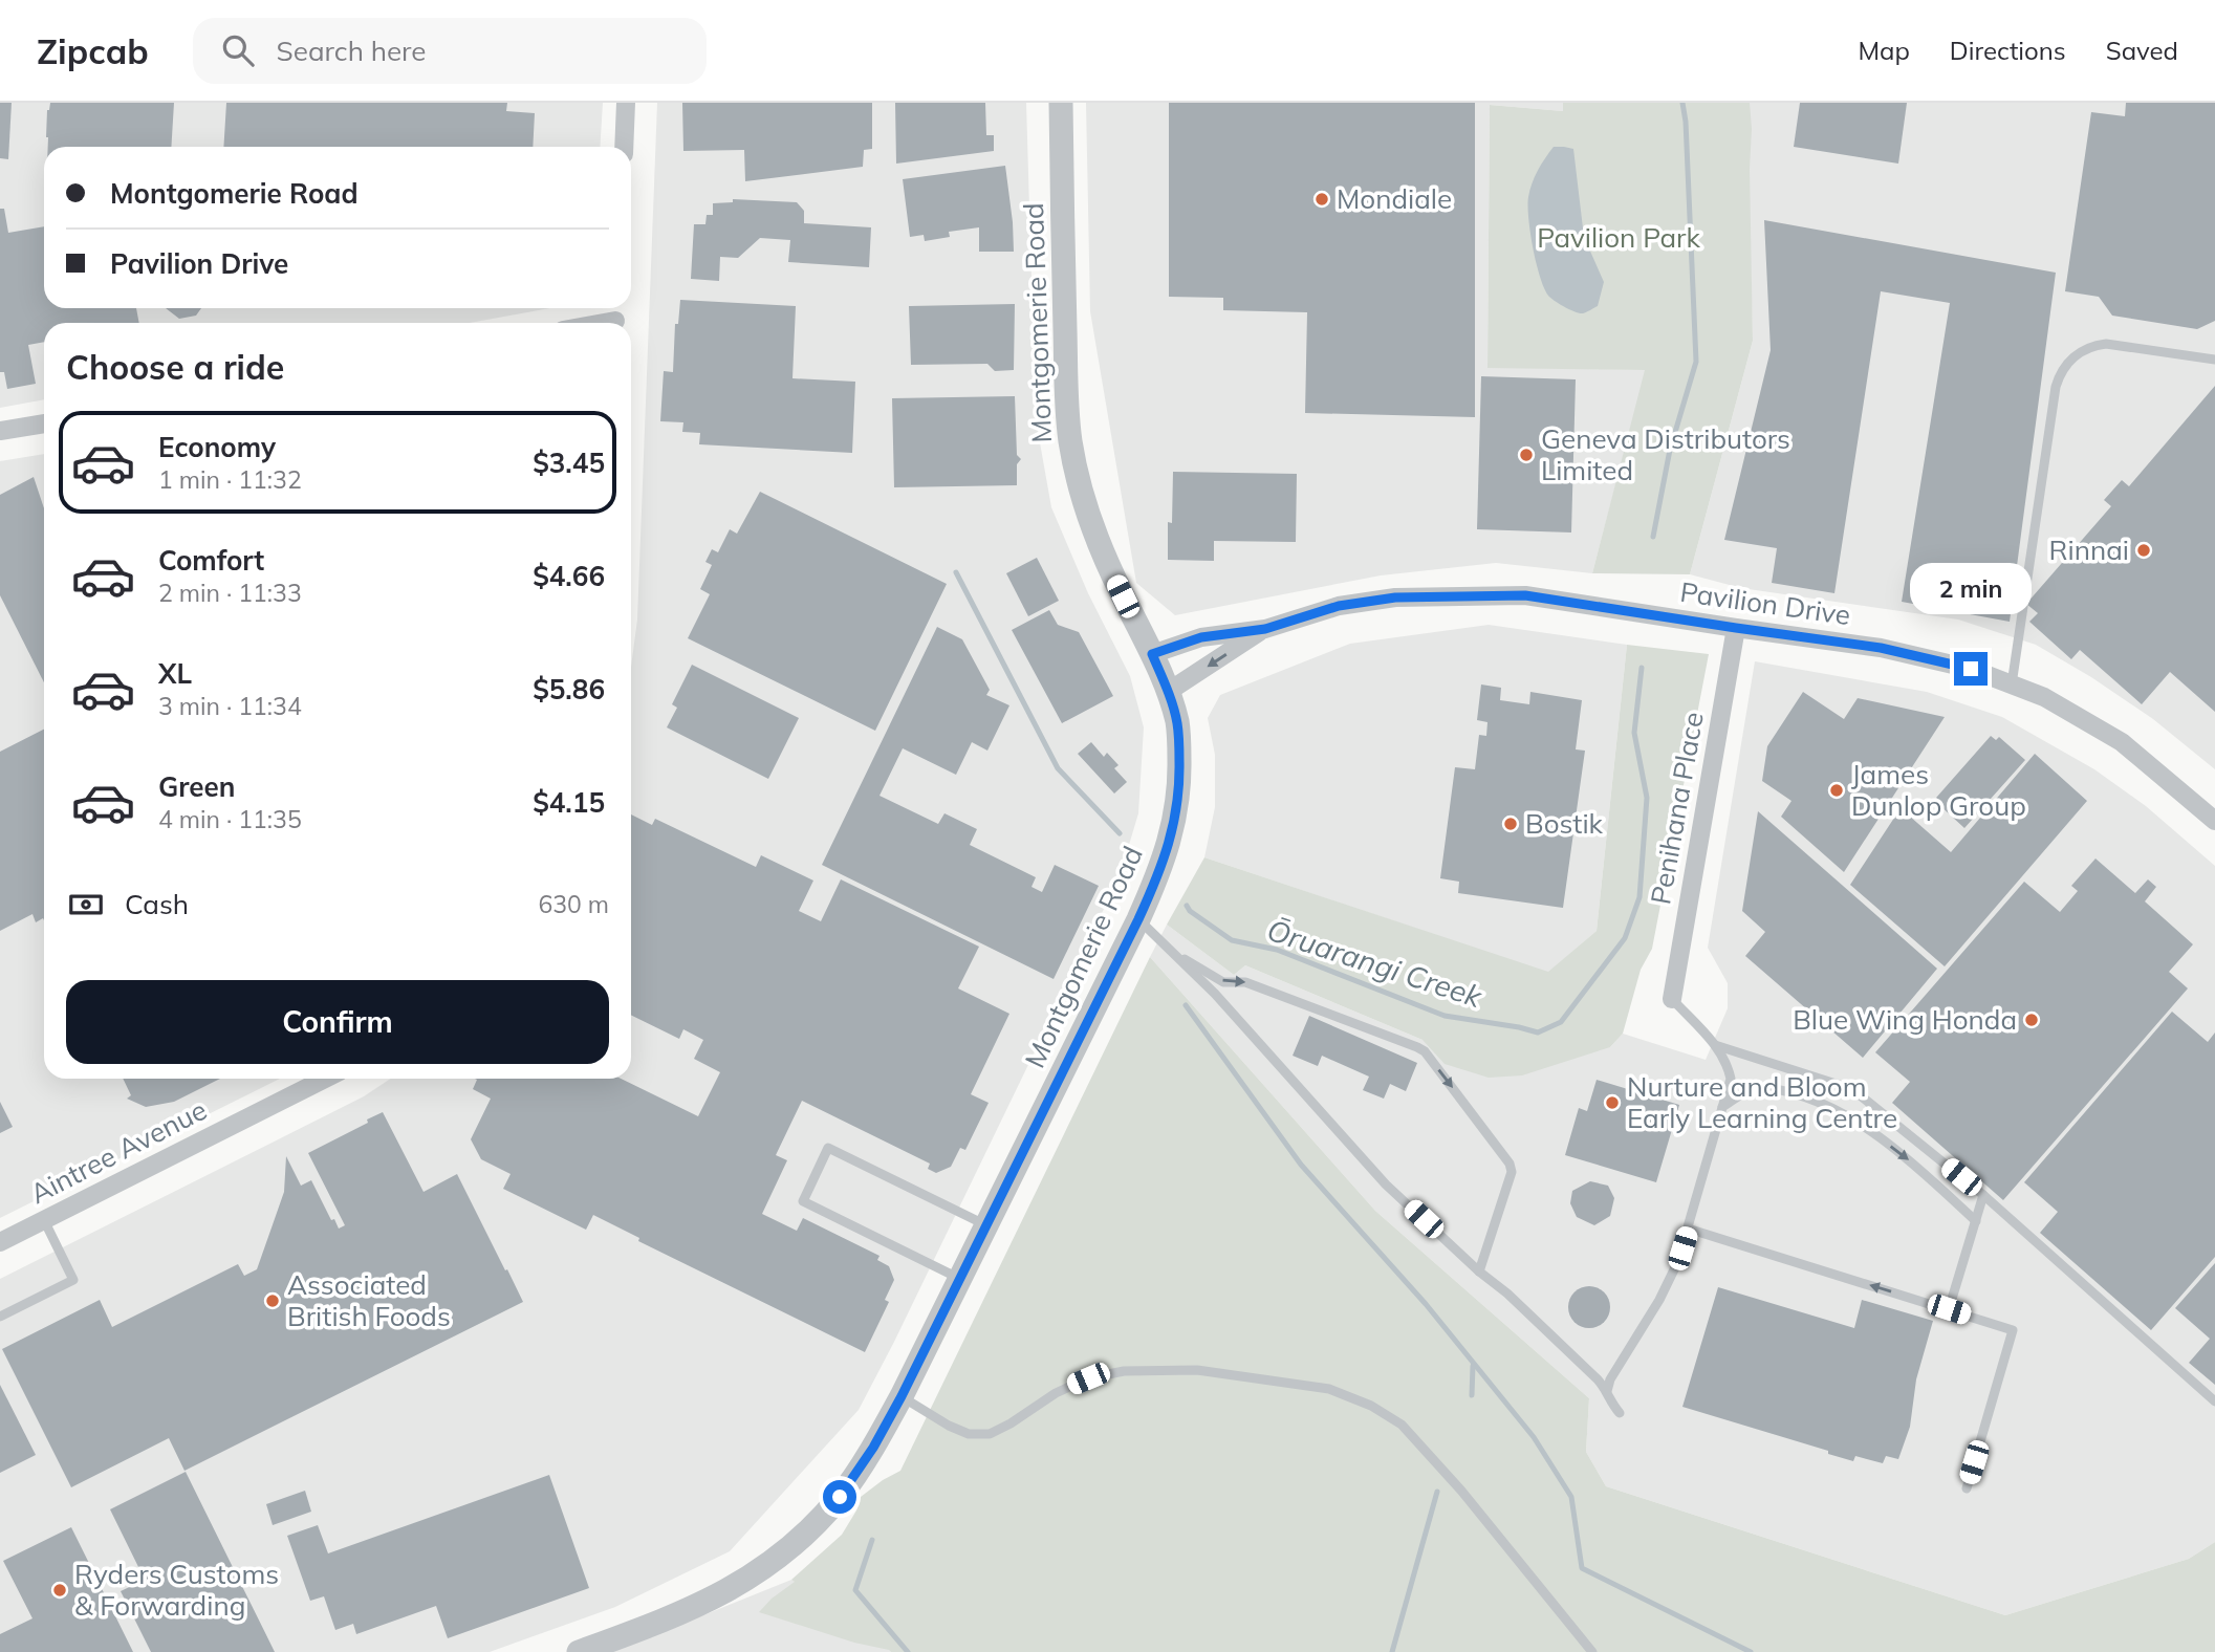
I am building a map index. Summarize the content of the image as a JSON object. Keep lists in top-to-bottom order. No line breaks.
{"streets":{"street":["Montgomerie Road","Pavilion Drive","Penihana Place","Aintree Avenue"]},"crossings":[["Montgomerie Road","Pavilion Drive"],["Pavilion Drive","Penihana Place"]],"water":["Ōruarangi Creek"],"parks":["Pavilion Park"],"places":["Mondiale","Geneva Distributors Limited","Rinnai","James Dunlop Group","Bostik","Blue Wing Honda","Nurture and Bloom Early Learning Centre","Associated British Foods","Ryders Customs & Forwarding"],"page":{"header":"Zipcab","search":"Search here","nav":["Map","Directions","Saved"],"banner":["Montgomerie Road","Pavilion Drive"],"heading":"Choose a ride","list":[{"name":"Economy","note":"1 min · 11:32","value":"$3.45"},{"name":"Comfort","note":"2 min · 11:33","value":"$4.66"},{"name":"XL","note":"3 min · 11:34","value":"$5.86"},{"name":"Green","note":"4 min · 11:35","value":"$4.15"}],"bubble":"2 min","pay":["Cash","630 m"],"buttons":"Confirm"}}
